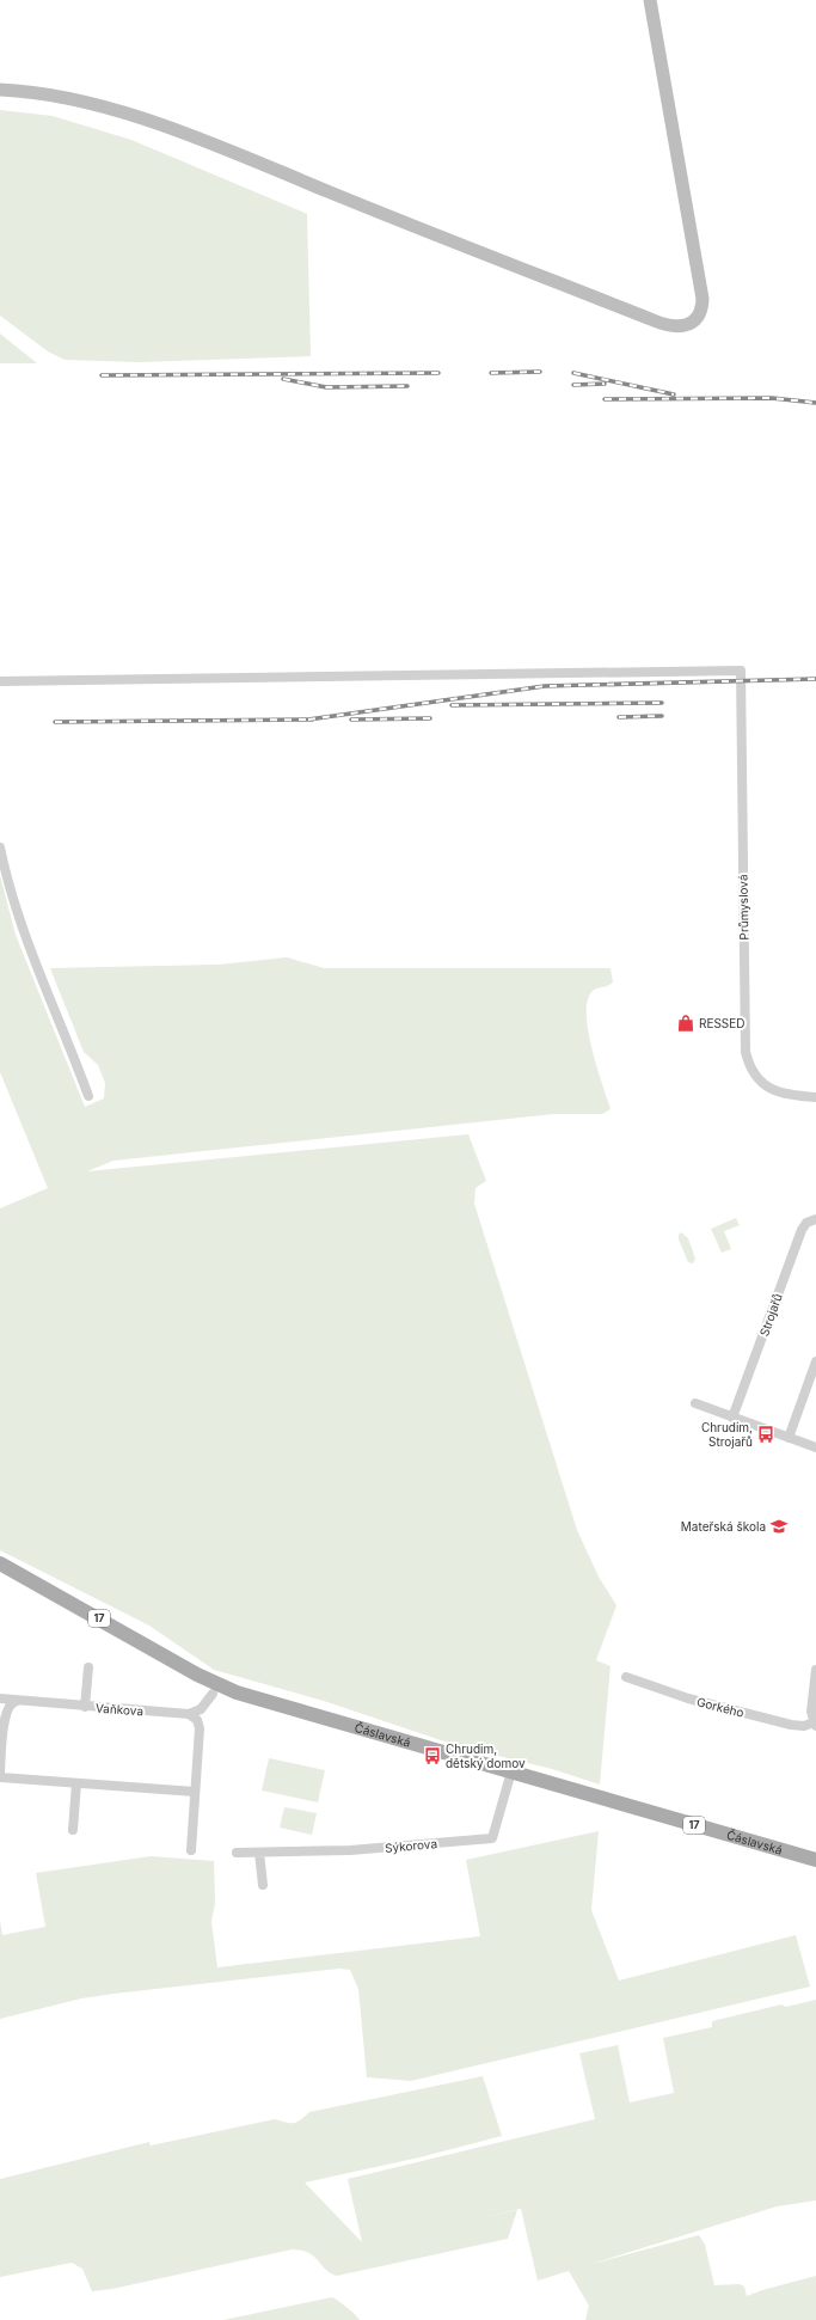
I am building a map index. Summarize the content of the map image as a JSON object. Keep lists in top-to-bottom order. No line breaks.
{"streets":{"main road":["17","Čáslavská"],"street":["Průmyslová","Strojařů","Gorkého","Vaňkova","Sýkorova"]},"crossings":[["Čáslavská","Sýkorova"]],"places":{"shop":["RESSED"],"bus stop":["Chrudim, Strojařů","Chrudim, dětský domov"],"school or university":["Mateřská škola"]}}
